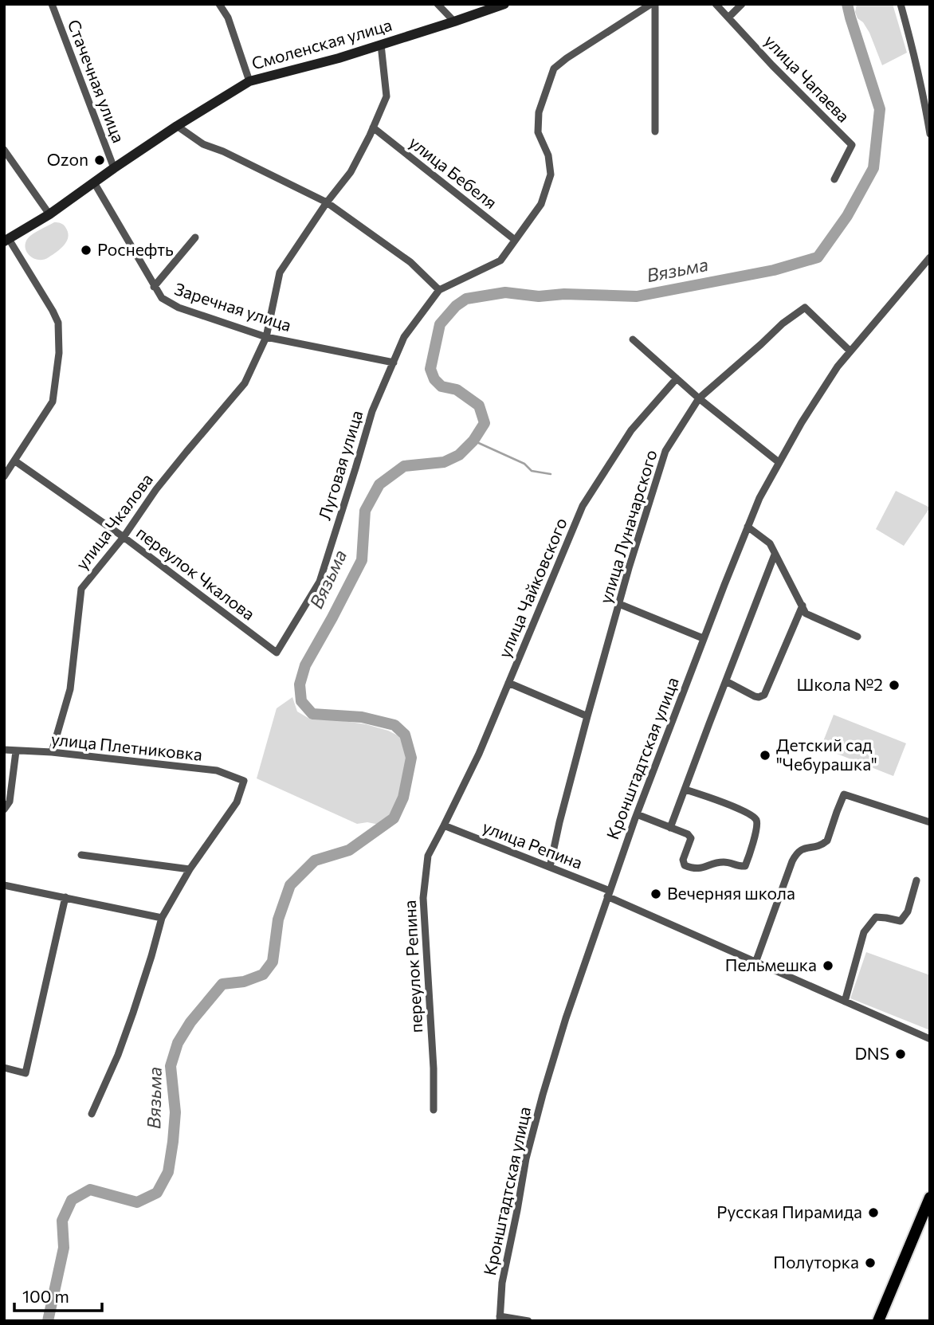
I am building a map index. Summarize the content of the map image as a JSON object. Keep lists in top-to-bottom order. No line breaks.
{"streets":{"main road":["Смоленская улица"],"street":["улица Чапаева","Стачечная улица","улица Бебеля","Заречная улица","Луговая улица","улица Чкалова","улица Луначарского","переулок Чкалова","улица Чайковского","улица Плетниковка","Кронштадтская улица","улица Репина","переулок Репина"]},"crossings":[["Смоленская улица","Стачечная улица"],["Смоленская улица","Заречная улица"],["Смоленская улица","улица Чкалова"],["улица Бебеля","улица Чкалова"],["Заречная улица","Луговая улица"],["Заречная улица","улица Чкалова"],["Луговая улица","переулок Чкалова"],["улица Чкалова","переулок Чкалова"],["улица Чкалова","улица Плетниковка"],["улица Луначарского","Кронштадтская улица"],["улица Луначарского","улица Репина"],["улица Чайковского","улица Репина"],["улица Чайковского","переулок Репина"],["Кронштадтская улица","улица Репина"],["улица Репина","переулок Репина"]],"water":["Вязьма"],"places":["Ozon","Роснефть","Школа №2","Детский сад \"Чебурашка\"","Вечерняя школа","Пельмешка","DNS","Русская Пирамида","Полуторка"],"scale_bar":"100 m"}
